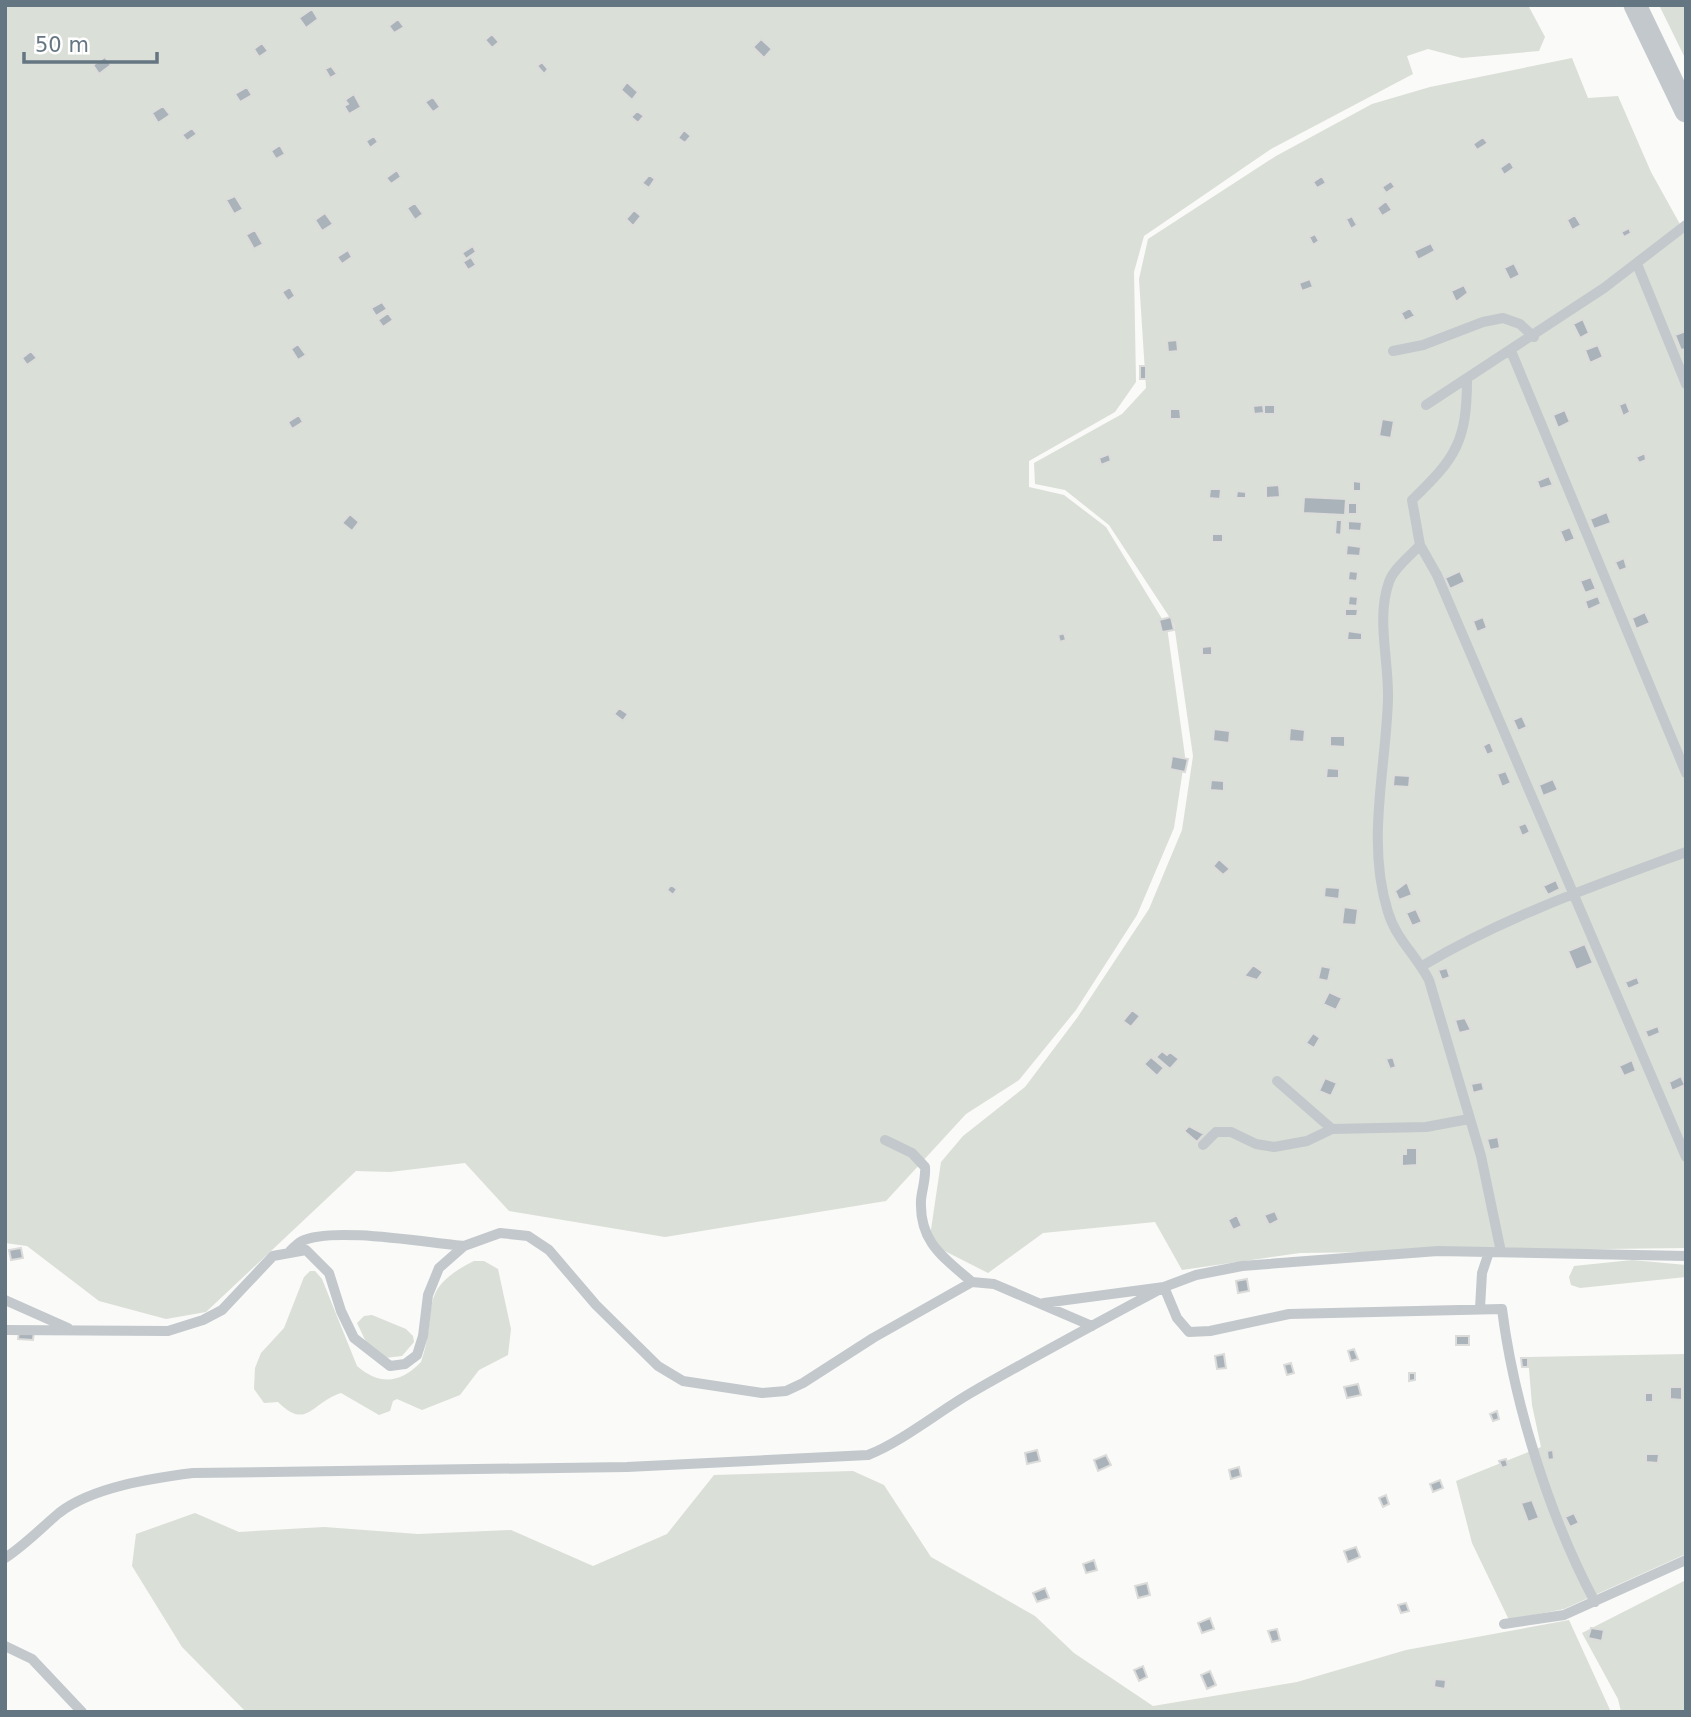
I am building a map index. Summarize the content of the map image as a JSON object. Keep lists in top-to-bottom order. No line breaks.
{"scale_bar":"50 m"}
